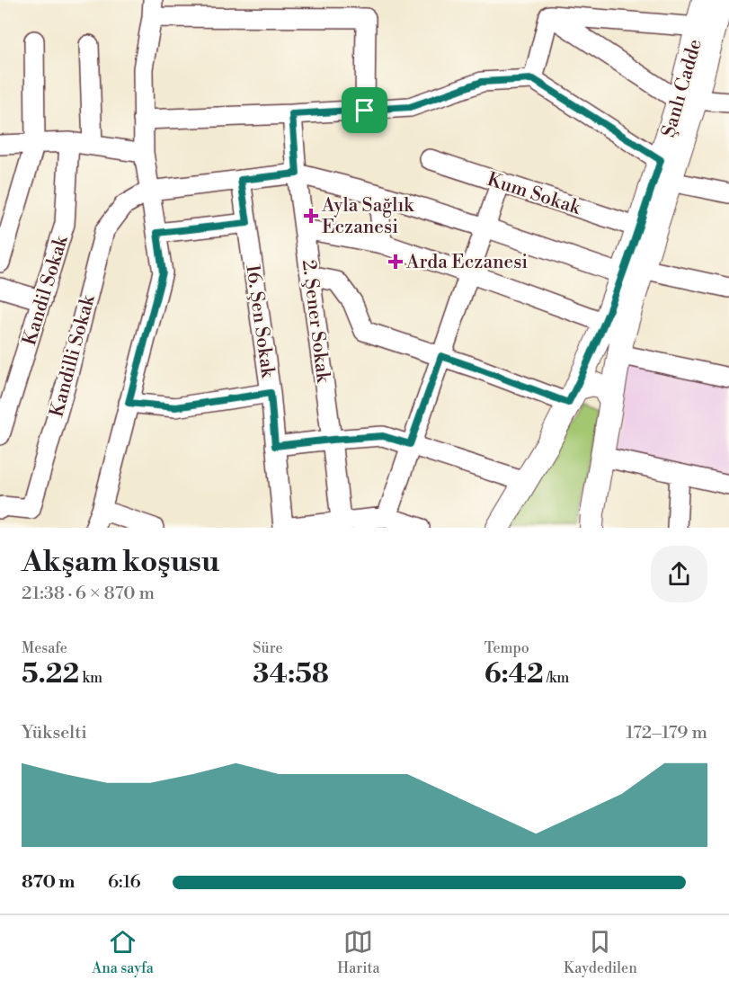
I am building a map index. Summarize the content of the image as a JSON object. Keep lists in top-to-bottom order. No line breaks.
{"streets":{"main road":["Şanlı Cadde"],"street":["Kum Sokak","Kandil Sokak","16. Şen Sokak","2. Şener Sokak","Kandilli Sokak"]},"crossings":[["Şanlı Cadde","Kum Sokak"]],"places":{"health":["Ayla Sağlık Eczanesi","Arda Eczanesi"]},"page":{"heading":["Akşam koşusu","21:38 · 6 × 870 m"],"stats":[["Mesafe","5.22 km"],["Süre","34:58"],["Tempo","6:42 /km"]],"chart":["Yükselti","172–179 m"],"list":[{"name":"870 m","note":"6:16"}],"tabs":["Ana sayfa","Harita","Kaydedilen"]}}
